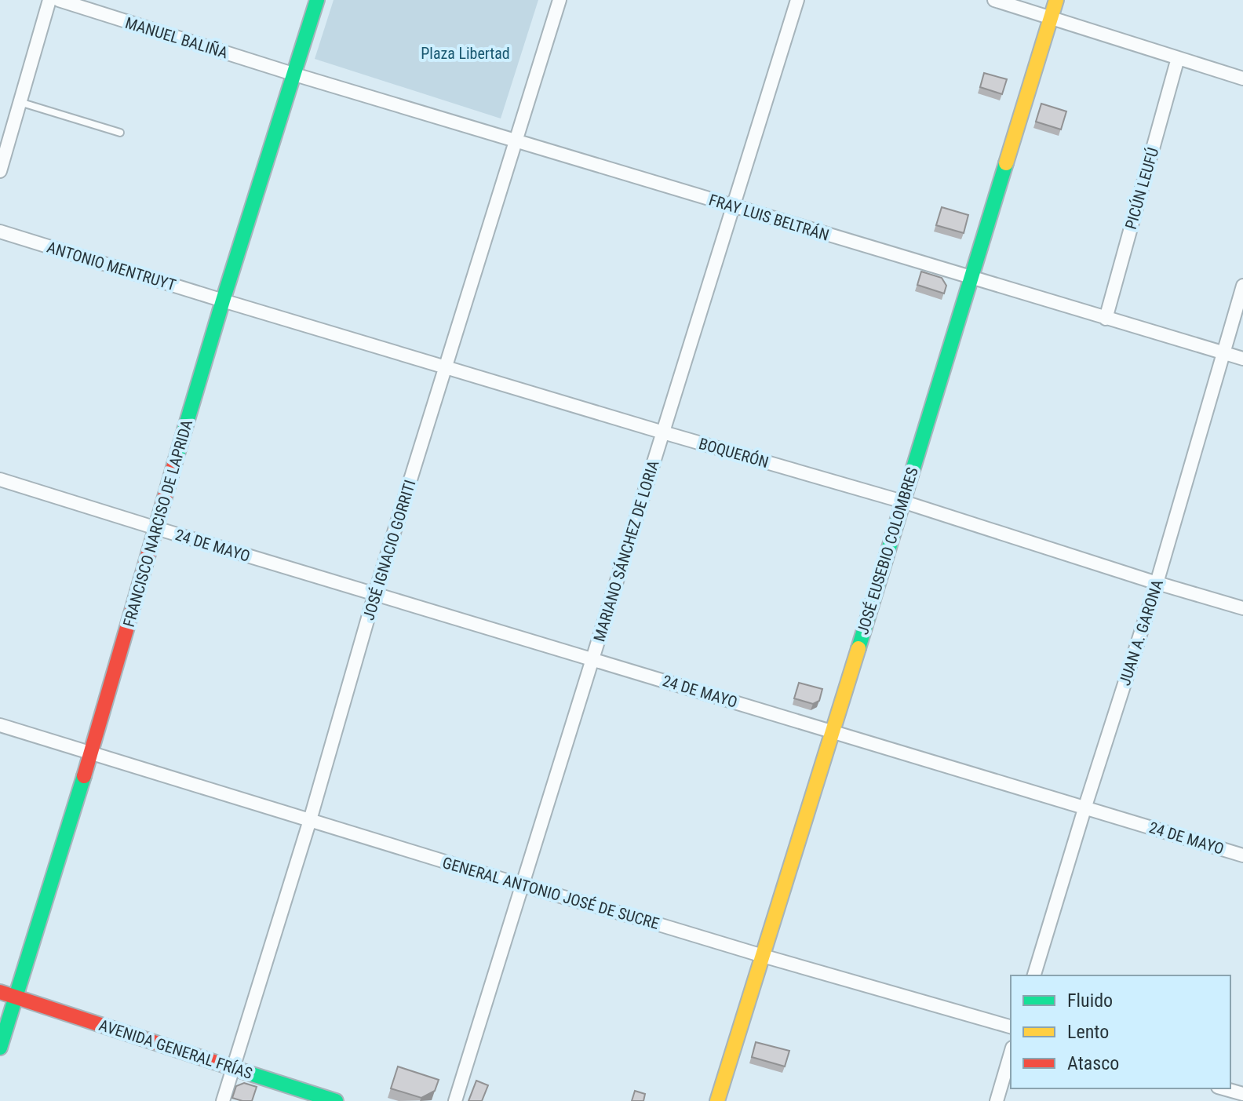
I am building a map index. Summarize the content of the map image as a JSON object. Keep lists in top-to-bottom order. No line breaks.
{"streets":{"street":["MANUEL BALIÑA","PICÚN LEUFÚ","FRAY LUIS BELTRÁN","ANTONIO MENTRUYT","BOQUERÓN","FRANCISCO NARCISO DE LAPRIDA","24 DE MAYO","JOSÉ IGNACIO GORRITI","MARIANO SÁNCHEZ DE LORIA","JOSÉ EUSEBIO COLOMBRES","JUAN A. GARONA","GENERAL ANTONIO JOSÉ DE SUCRE","AVENIDA GENERAL FRÍAS"]},"crossings":[["MANUEL BALIÑA","FRAY LUIS BELTRÁN"],["MANUEL BALIÑA","FRANCISCO NARCISO DE LAPRIDA"],["PICÚN LEUFÚ","FRAY LUIS BELTRÁN"],["FRAY LUIS BELTRÁN","FRANCISCO NARCISO DE LAPRIDA"],["FRAY LUIS BELTRÁN","JOSÉ IGNACIO GORRITI"],["FRAY LUIS BELTRÁN","MARIANO SÁNCHEZ DE LORIA"],["FRAY LUIS BELTRÁN","JOSÉ EUSEBIO COLOMBRES"],["FRAY LUIS BELTRÁN","JUAN A. GARONA"],["ANTONIO MENTRUYT","BOQUERÓN"],["ANTONIO MENTRUYT","FRANCISCO NARCISO DE LAPRIDA"],["BOQUERÓN","FRANCISCO NARCISO DE LAPRIDA"],["BOQUERÓN","JOSÉ IGNACIO GORRITI"],["BOQUERÓN","MARIANO SÁNCHEZ DE LORIA"],["BOQUERÓN","JOSÉ EUSEBIO COLOMBRES"],["BOQUERÓN","JUAN A. GARONA"],["FRANCISCO NARCISO DE LAPRIDA","24 DE MAYO"],["FRANCISCO NARCISO DE LAPRIDA","GENERAL ANTONIO JOSÉ DE SUCRE"],["FRANCISCO NARCISO DE LAPRIDA","AVENIDA GENERAL FRÍAS"],["24 DE MAYO","JOSÉ IGNACIO GORRITI"],["24 DE MAYO","MARIANO SÁNCHEZ DE LORIA"],["24 DE MAYO","JOSÉ EUSEBIO COLOMBRES"],["24 DE MAYO","JUAN A. GARONA"],["JOSÉ IGNACIO GORRITI","GENERAL ANTONIO JOSÉ DE SUCRE"],["JOSÉ IGNACIO GORRITI","AVENIDA GENERAL FRÍAS"],["MARIANO SÁNCHEZ DE LORIA","GENERAL ANTONIO JOSÉ DE SUCRE"],["JOSÉ EUSEBIO COLOMBRES","GENERAL ANTONIO JOSÉ DE SUCRE"]],"parks":["Plaza Libertad"],"legend":["Fluido","Lento","Atasco"]}
